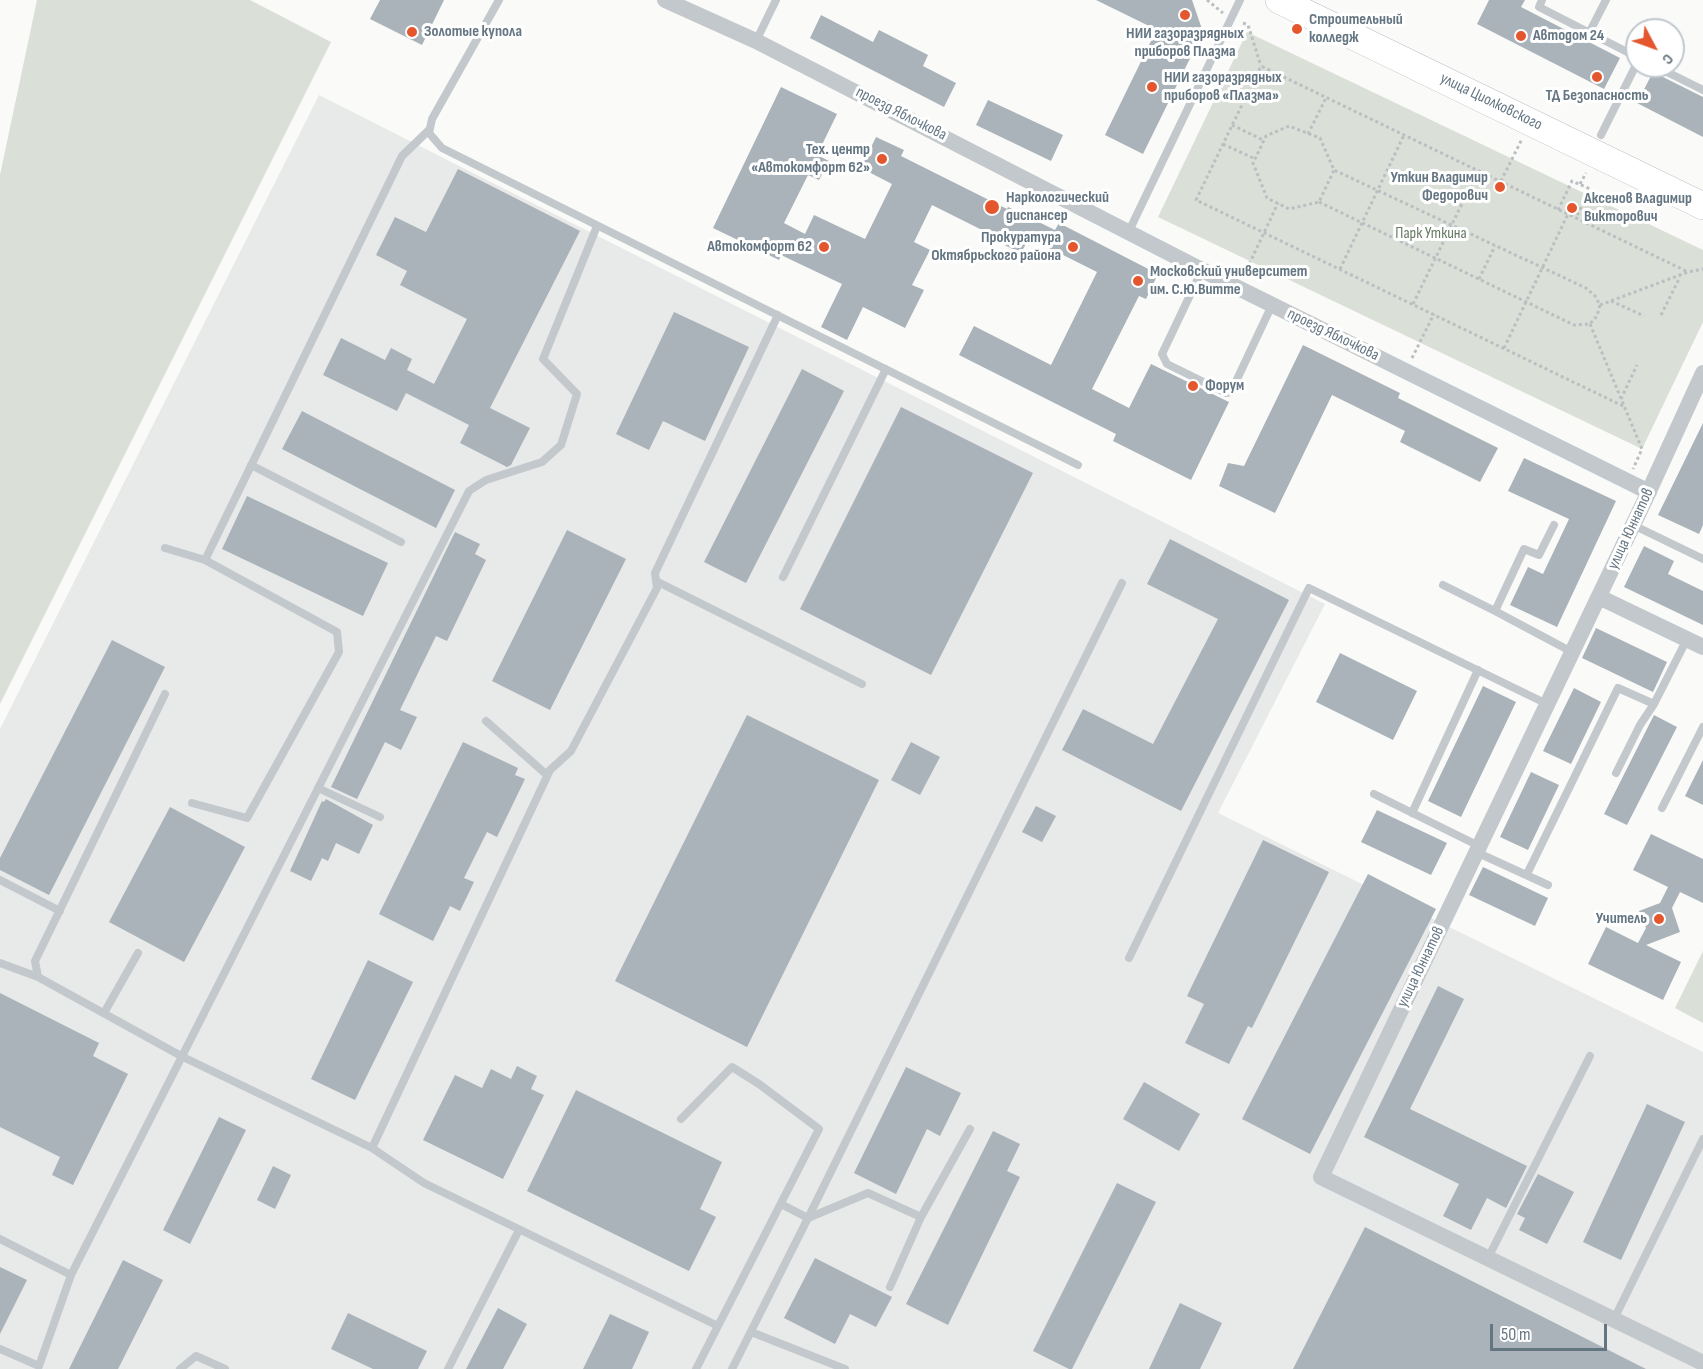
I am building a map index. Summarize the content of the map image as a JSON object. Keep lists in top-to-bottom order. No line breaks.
{"streets":{"main road":["улица Циолковского"],"street":["проезд Яблочкова","улица Юннатов"]},"crossings":[["проезд Яблочкова","улица Юннатов"]],"parks":["Парк Уткина"],"places":["НИИ газоразрядных приборов Плазма","Строительный колледж","Золотые купола","Автодом 24","ТД Безопасность","НИИ газоразрядных приборов «Плазма»","Тех. центр «Автокомфорт 62»","Уткин Владимир Федорович","Наркологический диспансер","Аксенов Владимир Викторович","Автокомфорт 62","Прокуратура Октябрьского района","Московский университет им. С.Ю.Витте","Форум","Учитель"],"scale_bar":"50 m","north":"bottom right"}
